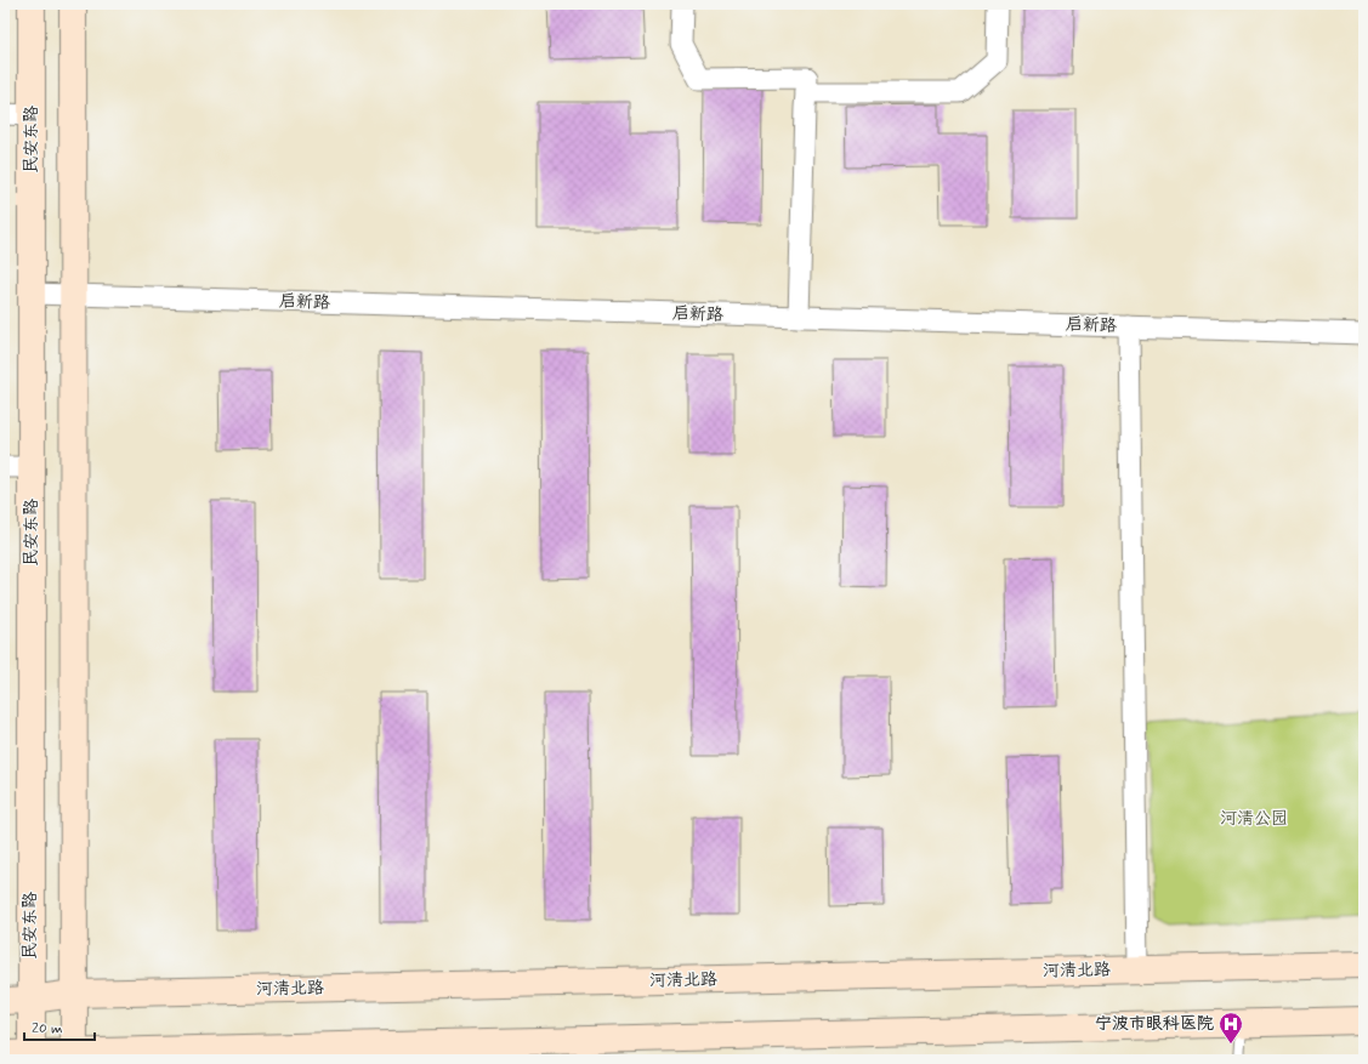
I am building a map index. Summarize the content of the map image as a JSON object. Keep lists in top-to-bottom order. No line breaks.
{"streets":{"main road":["民安东路","河清北路"],"street":["启新路"]},"crossings":[["民安东路","启新路"],["民安东路","河清北路"]],"parks":["河清公园"],"places":{"hospital":["宁波市眼科医院"]},"scale_bar":"20 m"}
